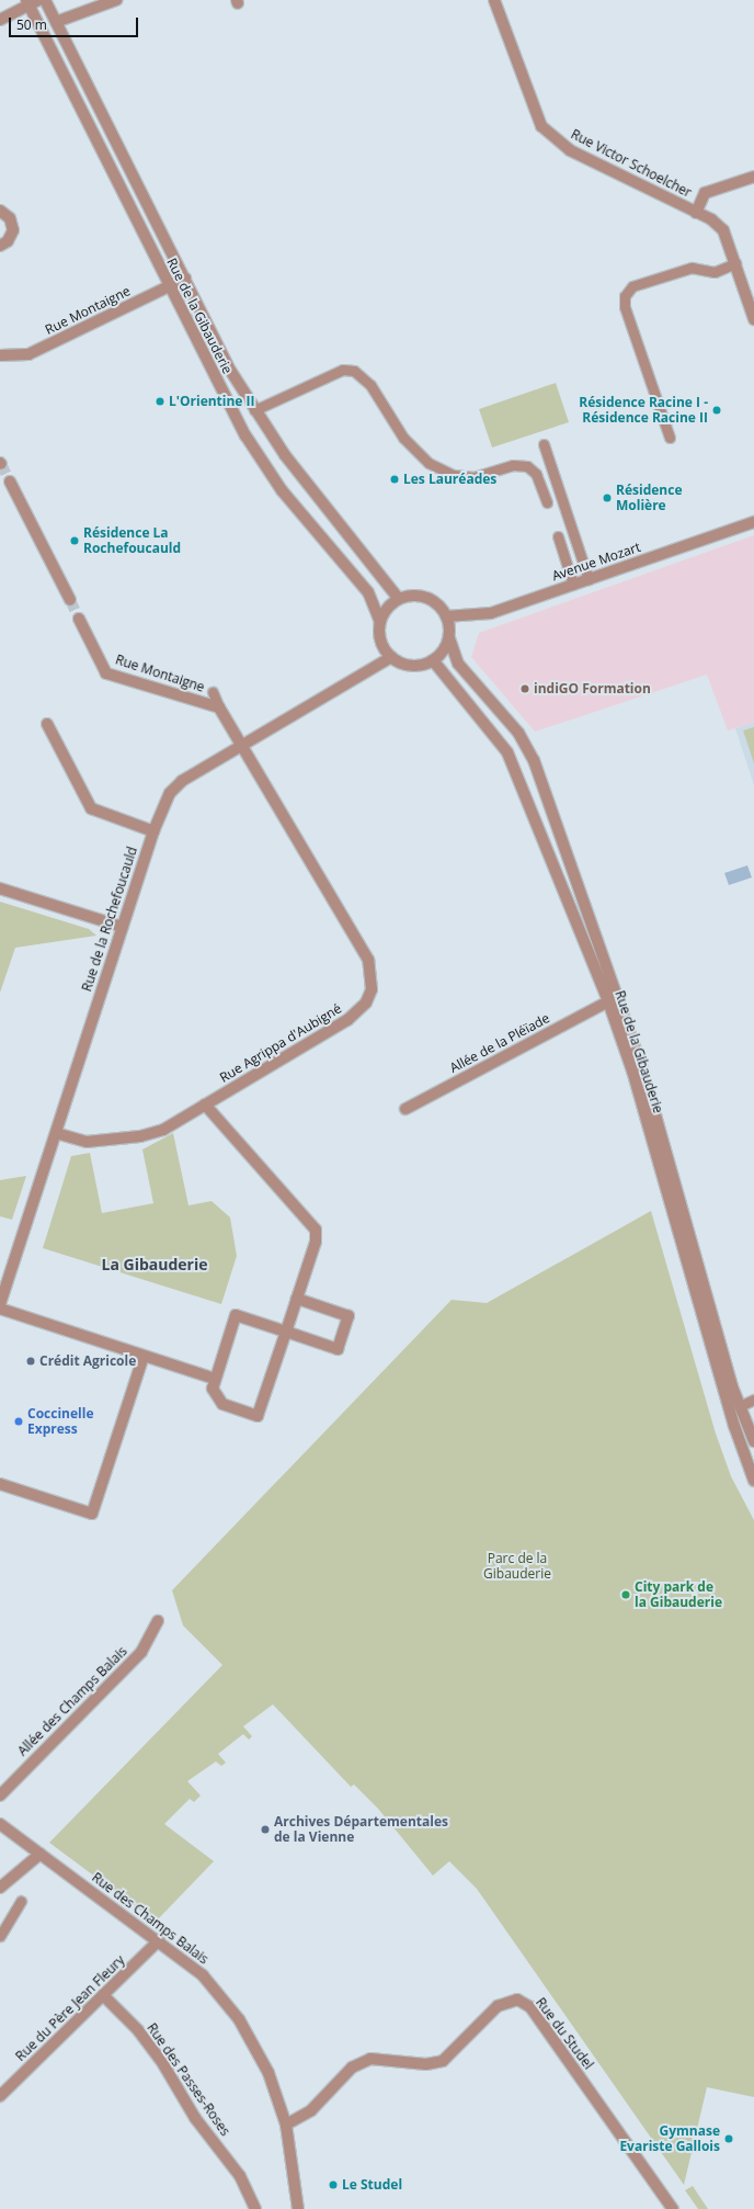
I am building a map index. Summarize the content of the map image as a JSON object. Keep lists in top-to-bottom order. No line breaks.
{"streets":{"street":["Rue Victor Schoelcher","Rue Montaigne","Rue de la Gibauderie","Avenue Mozart","Rue de la Rochefoucauld","Rue Agrippa d'Aubigné","Allée de la Pléïade","Allée des Champs Balais","Rue des Champs Balais","Rue du Père Jean Fleury","Rue du Studel","Rue des Passes-Roses"]},"crossings":[["Rue Montaigne","Rue de la Gibauderie"],["Rue de la Gibauderie","Avenue Mozart"],["Rue de la Gibauderie","Rue de la Rochefoucauld"],["Rue de la Gibauderie","Allée de la Pléïade"],["Avenue Mozart","Rue de la Rochefoucauld"],["Rue de la Rochefoucauld","Rue Agrippa d'Aubigné"],["Rue des Champs Balais","Rue du Père Jean Fleury"],["Rue des Champs Balais","Rue du Studel"],["Rue du Père Jean Fleury","Rue des Passes-Roses"]],"districts":["La Gibauderie"],"parks":["Parc de la Gibauderie"],"places":["L'Orientine II","Résidence Racine I - Résidence Racine II","Les Lauréades","Résidence Molière","Résidence La Rochefoucauld","indiGO Formation","Crédit Agricole","Coccinelle Express","City park de la Gibauderie","Archives Départementales de la Vienne","Gymnase Evariste Gallois","Le Studel"],"scale_bar":"50 m"}
